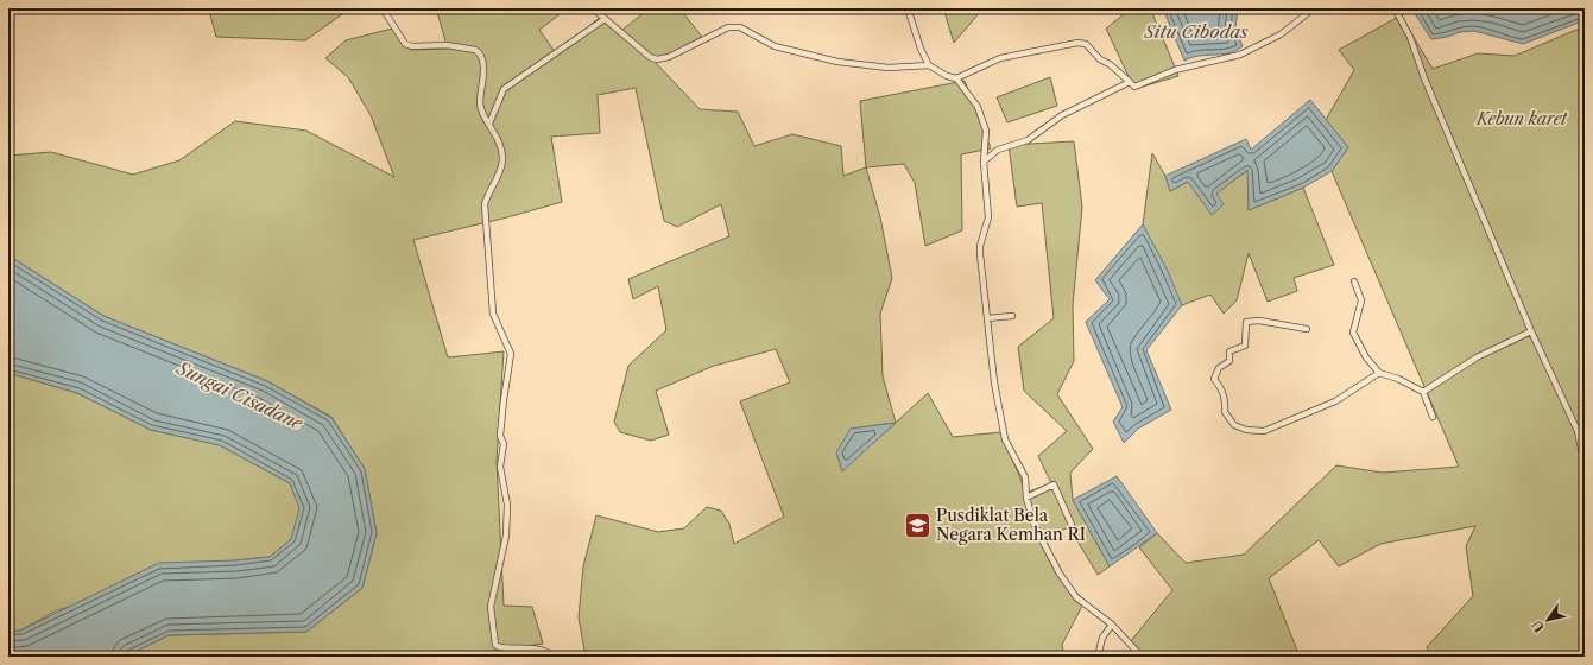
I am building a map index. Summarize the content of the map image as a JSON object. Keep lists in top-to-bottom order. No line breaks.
{"water":["Situ Cibodas","Sungai Cisadane"],"parks":["Kebun karet"],"places":{"school or university":["Pusdiklat Bela Negara Kemhan RI"]},"north":"bottom left"}
